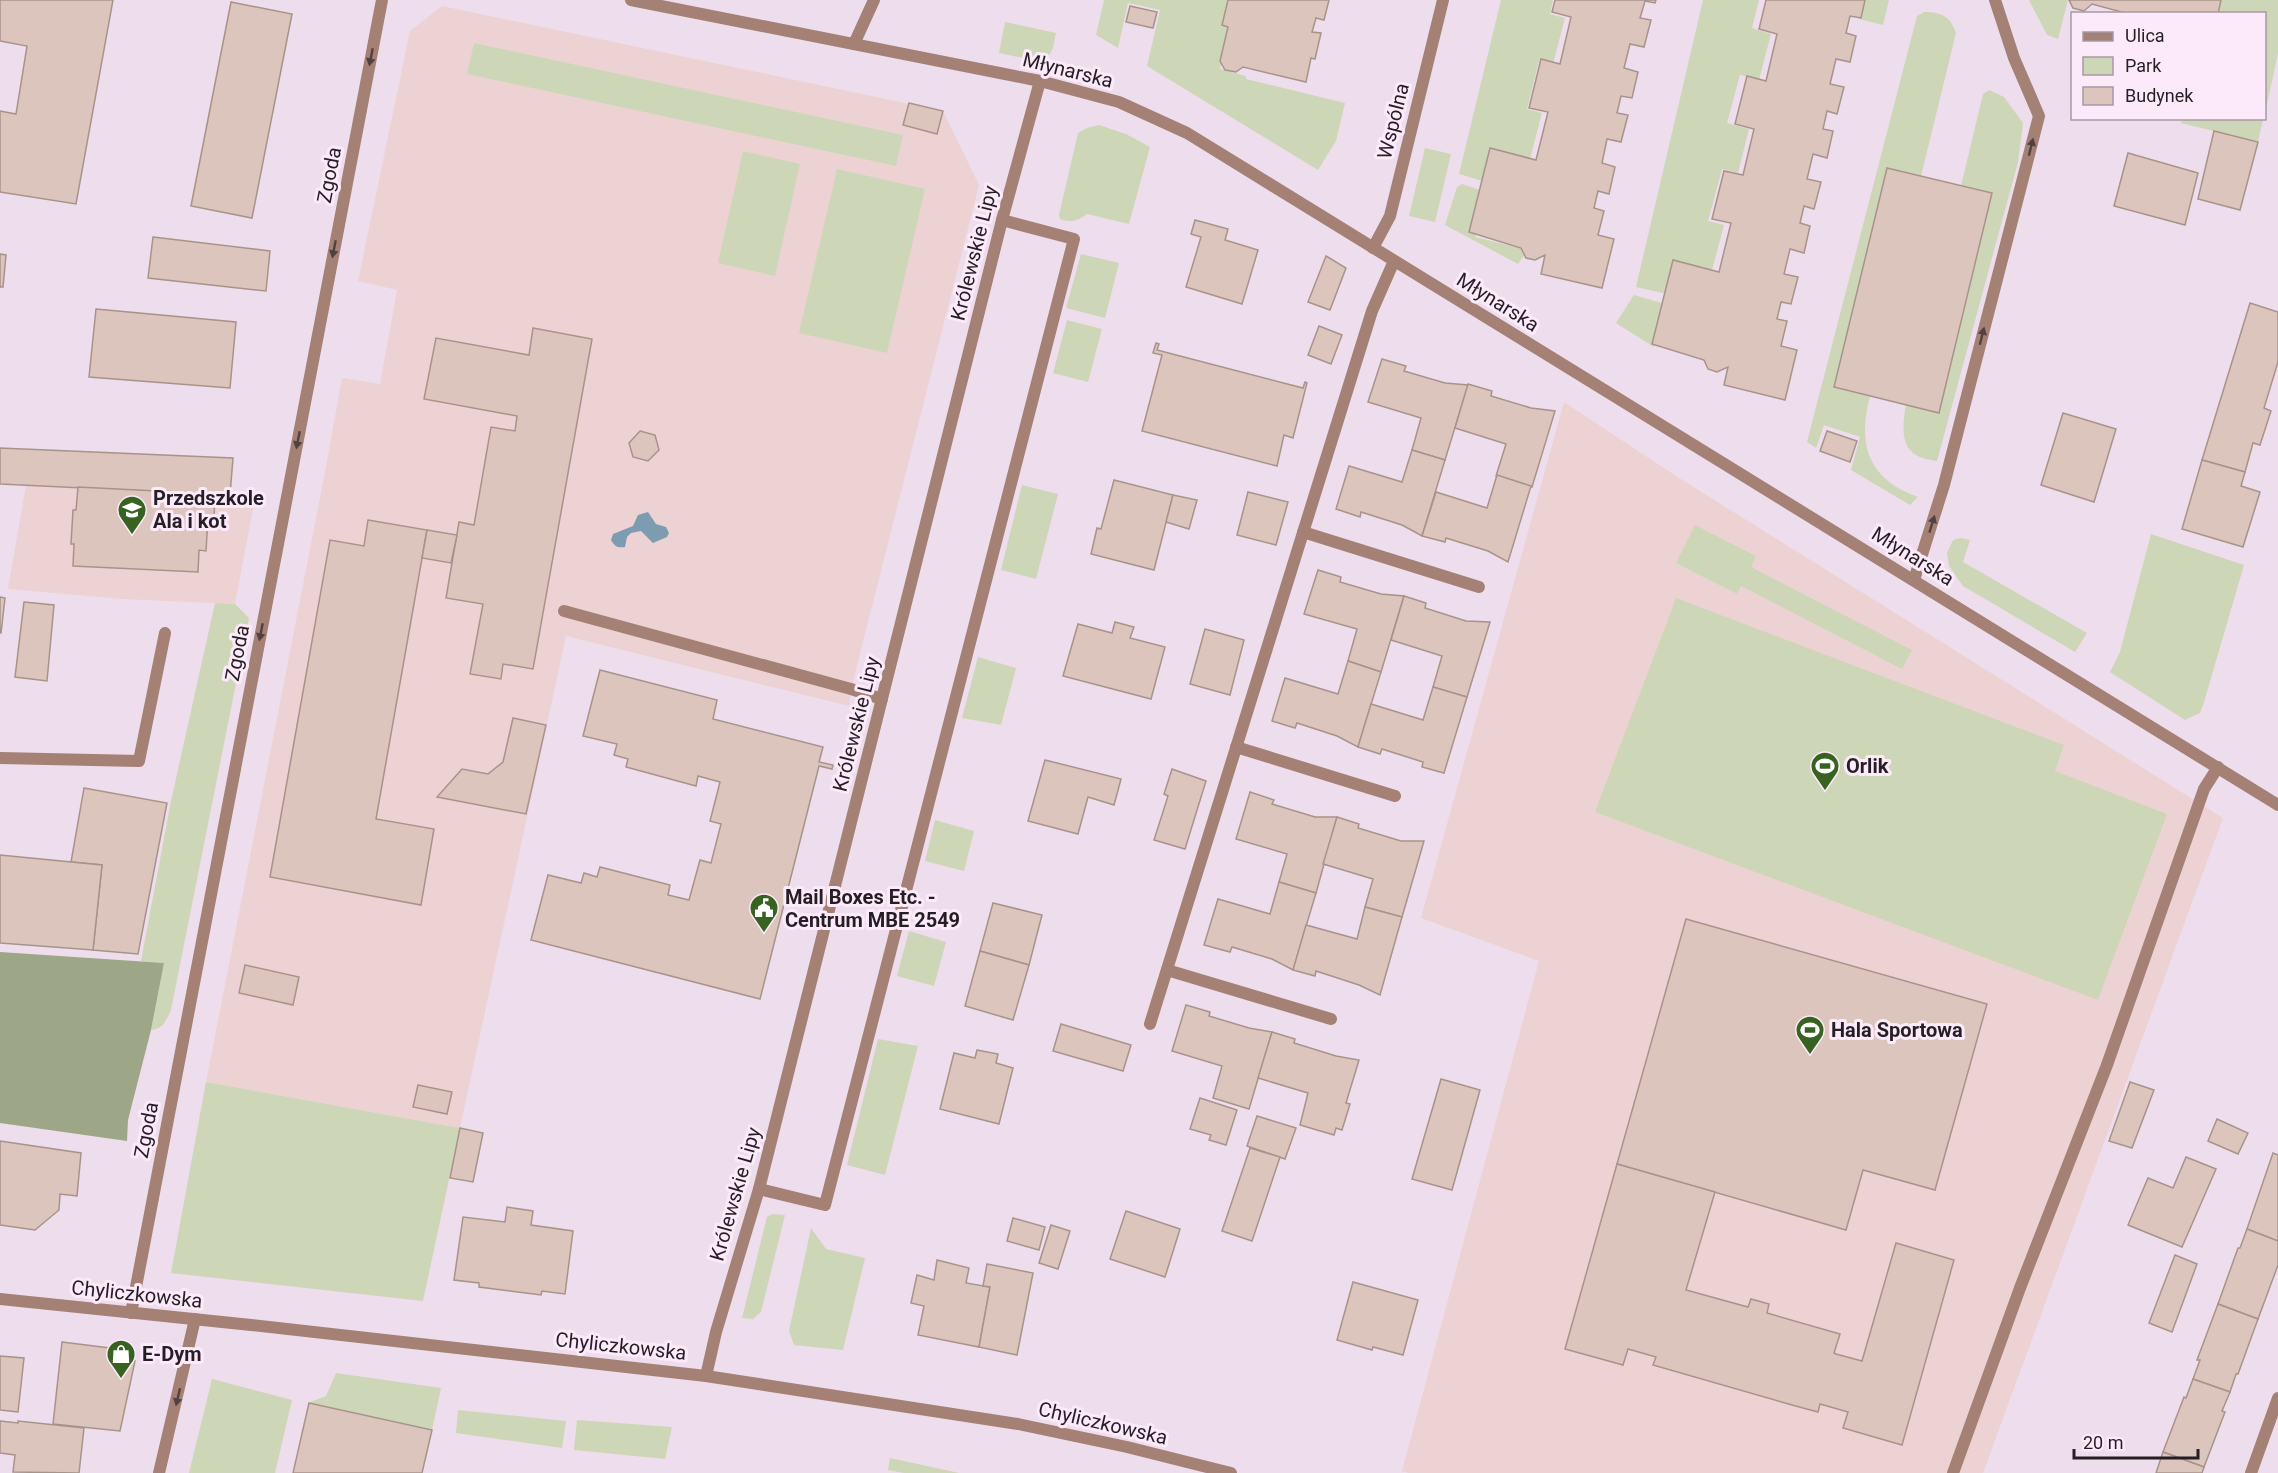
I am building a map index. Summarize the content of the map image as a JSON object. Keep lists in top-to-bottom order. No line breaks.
{"streets":{"street":["Młynarska","Wspólna","Zgoda","Królewskie Lipy","Chyliczkowska"]},"crossings":[["Młynarska","Wspólna"],["Młynarska","Królewskie Lipy"],["Zgoda","Chyliczkowska"],["Królewskie Lipy","Chyliczkowska"]],"one_way":["Zgoda"],"places":{"school or university":["Przedszkole Ala i kot"],"sports":["Orlik","Hala Sportowa"],"public building":["Mail Boxes Etc. - Centrum MBE 2549"],"shop":["E-Dym"]},"legend":["Ulica","Park","Budynek"],"scale_bar":"20 m"}
